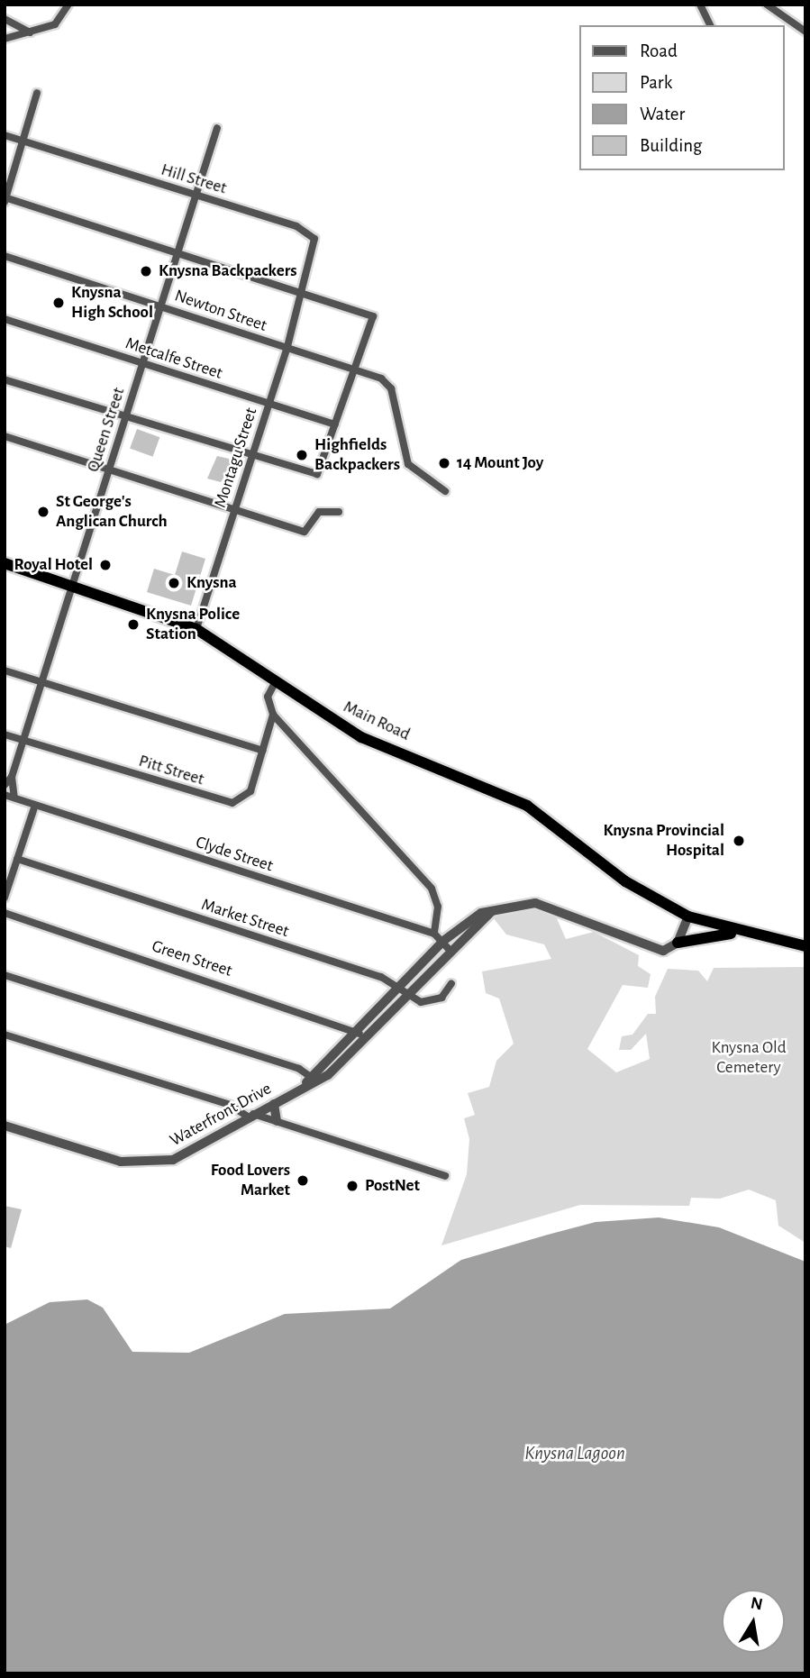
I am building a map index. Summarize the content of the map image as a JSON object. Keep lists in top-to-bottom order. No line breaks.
{"streets":{"highway":["Main Road"],"street":["Hill Street","Newton Street","Metcalfe Street","Queen Street","Montagu Street","Pitt Street","Clyde Street","Market Street","Green Street","Waterfront Drive"]},"crossings":[["Hill Street","Queen Street"],["Hill Street","Montagu Street"],["Newton Street","Queen Street"],["Newton Street","Montagu Street"],["Metcalfe Street","Queen Street"],["Metcalfe Street","Montagu Street"],["Queen Street","Main Road"],["Queen Street","Pitt Street"],["Queen Street","Clyde Street"],["Montagu Street","Main Road"],["Main Road","Pitt Street"],["Clyde Street","Waterfront Drive"],["Market Street","Waterfront Drive"],["Green Street","Waterfront Drive"]],"water":["Knysna Lagoon"],"parks":["Knysna Old Cemetery"],"places":["Knysna Backpackers","Knysna High School","Highfields Backpackers","14 Mount Joy","St George's Anglican Church","Royal Hotel","Knysna","Knysna Police Station","Knysna Provincial Hospital","Food Lovers Market","PostNet"],"legend":["Road","Park","Water","Building"],"north":"top"}
